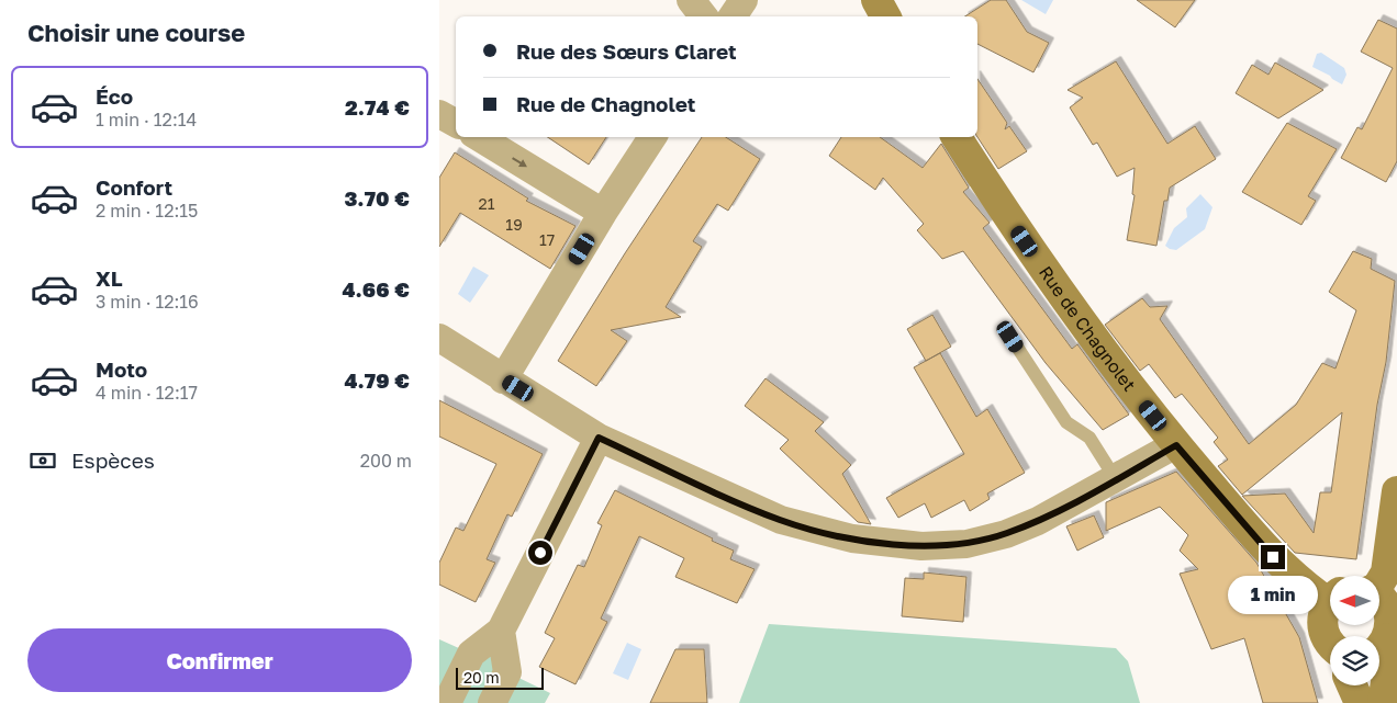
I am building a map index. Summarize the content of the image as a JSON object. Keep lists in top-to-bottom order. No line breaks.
{"streets":{"street":["Rue de Chagnolet"]},"house_numbers":["21","19","17"],"scale_bar":"20 m","north":"left","page":{"heading":"Choisir une course","banner":["Rue des Sœurs Claret","Rue de Chagnolet"],"list":[{"name":"Éco","note":"1 min · 12:14","value":"2.74 €"},{"name":"Confort","note":"2 min · 12:15","value":"3.70 €"},{"name":"XL","note":"3 min · 12:16","value":"4.66 €"},{"name":"Moto","note":"4 min · 12:17","value":"4.79 €"}],"pay":["Espèces","200 m"],"bubble":"1 min","buttons":"Confirmer","scale":"20 m"}}
